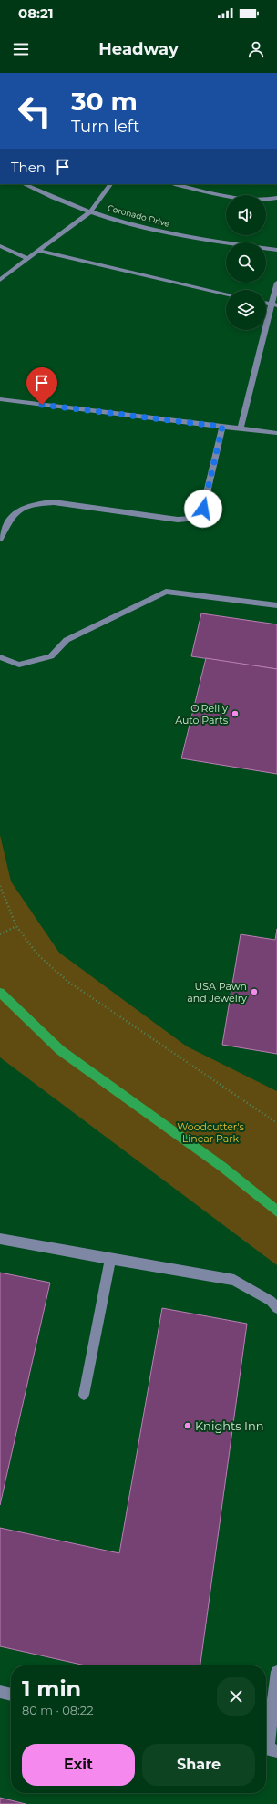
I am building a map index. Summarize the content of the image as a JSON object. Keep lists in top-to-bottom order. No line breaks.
{"streets":{"street":["Coronado Drive"]},"parks":["Woodcutter's Linear Park"],"places":["O'Reilly Auto Parts","USA Pawn and Jewelry","Knights Inn"],"page":{"status":"08:21","header":"Headway","turn":["30 m","Turn left"],"then":"Then","heading":["1 min","80 m · 08:22"],"buttons":["Exit","Share"]}}
